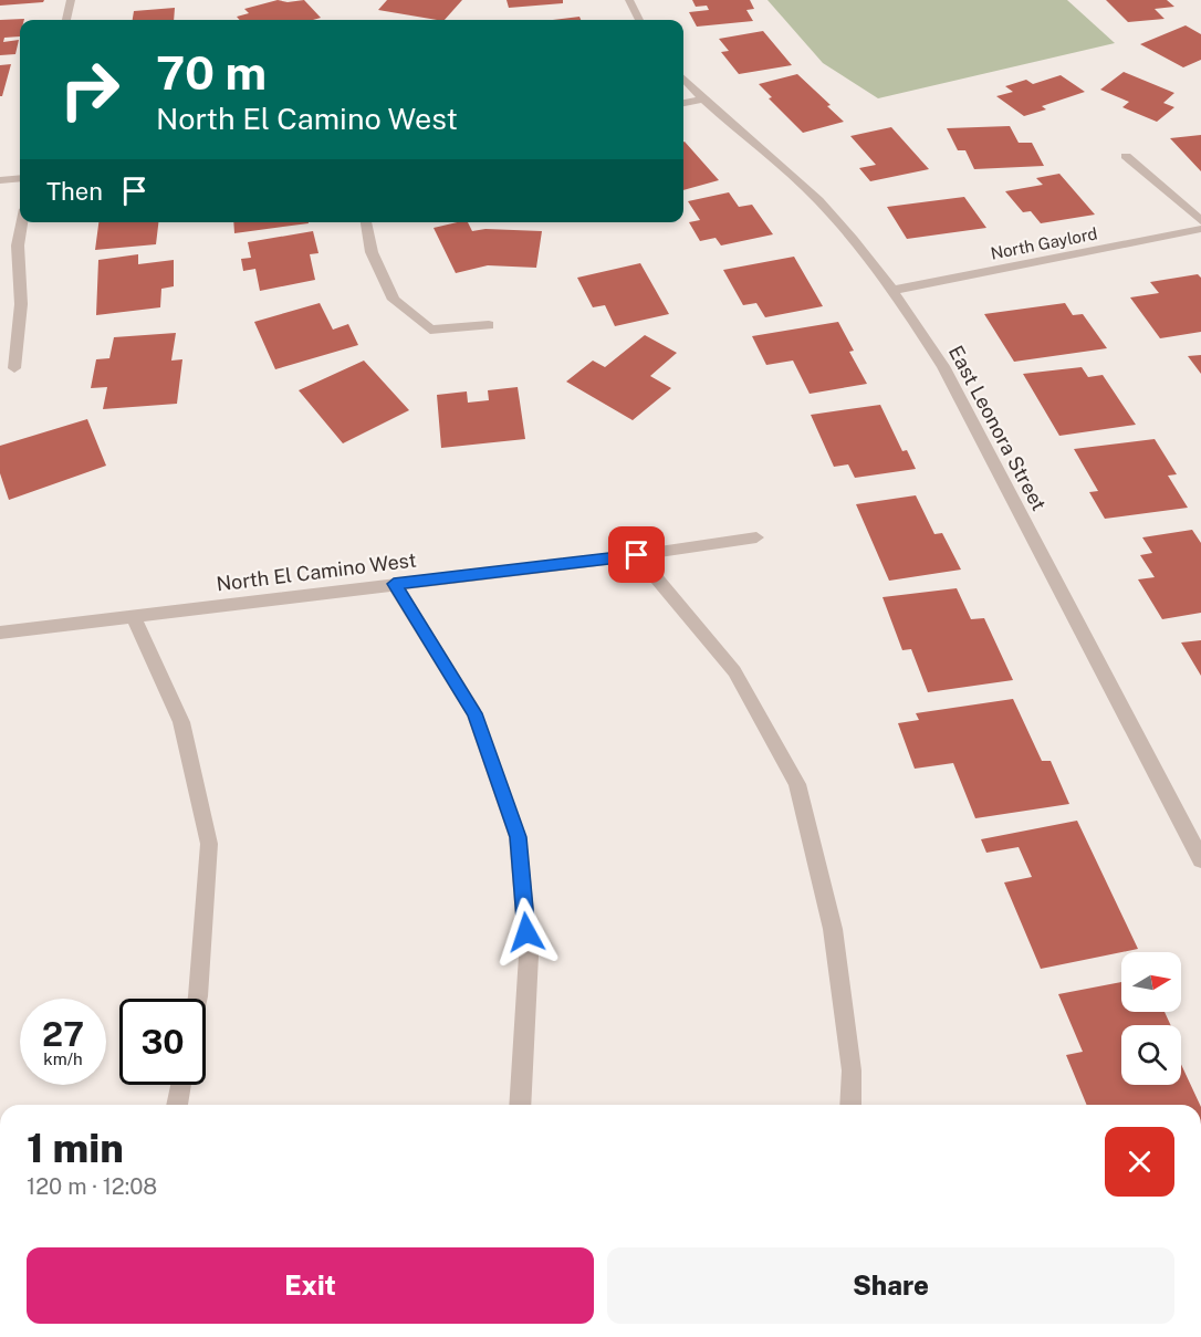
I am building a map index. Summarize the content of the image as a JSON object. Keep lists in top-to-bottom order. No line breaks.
{"streets":{"street":["North Gaylord","East Leonora Street","North El Camino West"]},"crossings":[["North Gaylord","East Leonora Street"]],"north":"right","page":{"turn":["70 m","North El Camino West"],"then":"Then","speed":"27 km/h","limit":"30","heading":["1 min","120 m · 12:08"],"buttons":["Exit","Share"]}}
